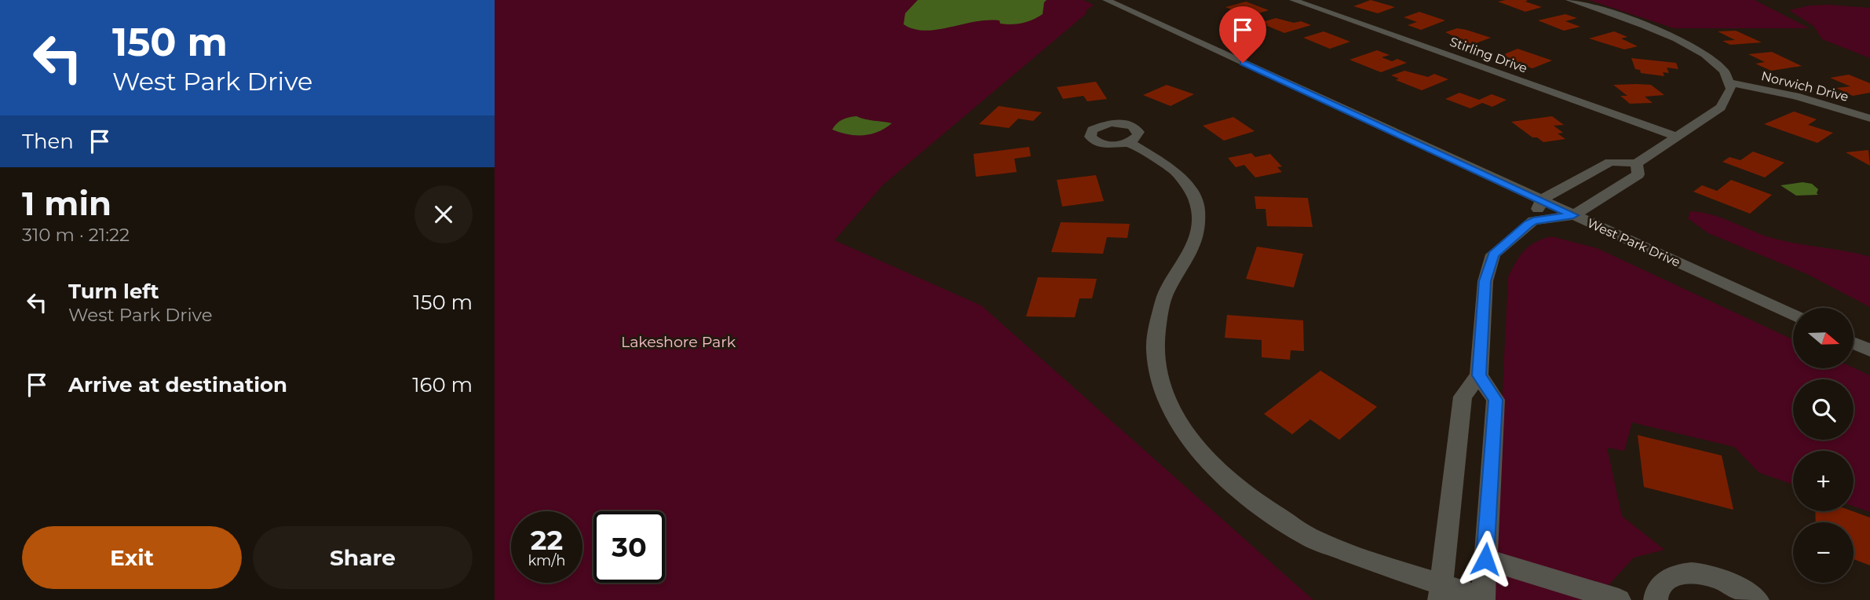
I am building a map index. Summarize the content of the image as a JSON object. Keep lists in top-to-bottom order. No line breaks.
{"streets":{"street":["Stirling Drive","Norwich Drive","West Park Drive"]},"parks":["Lakeshore Park"],"north":"right","page":{"turn":["150 m","West Park Drive"],"then":"Then","heading":["1 min","310 m · 21:22"],"list":[{"name":"Turn left","note":"West Park Drive","value":"150 m"},{"name":"Arrive at destination","value":"160 m"}],"map_buttons":["+","−"],"speed":"22 km/h","limit":"30","buttons":["Exit","Share"]}}
